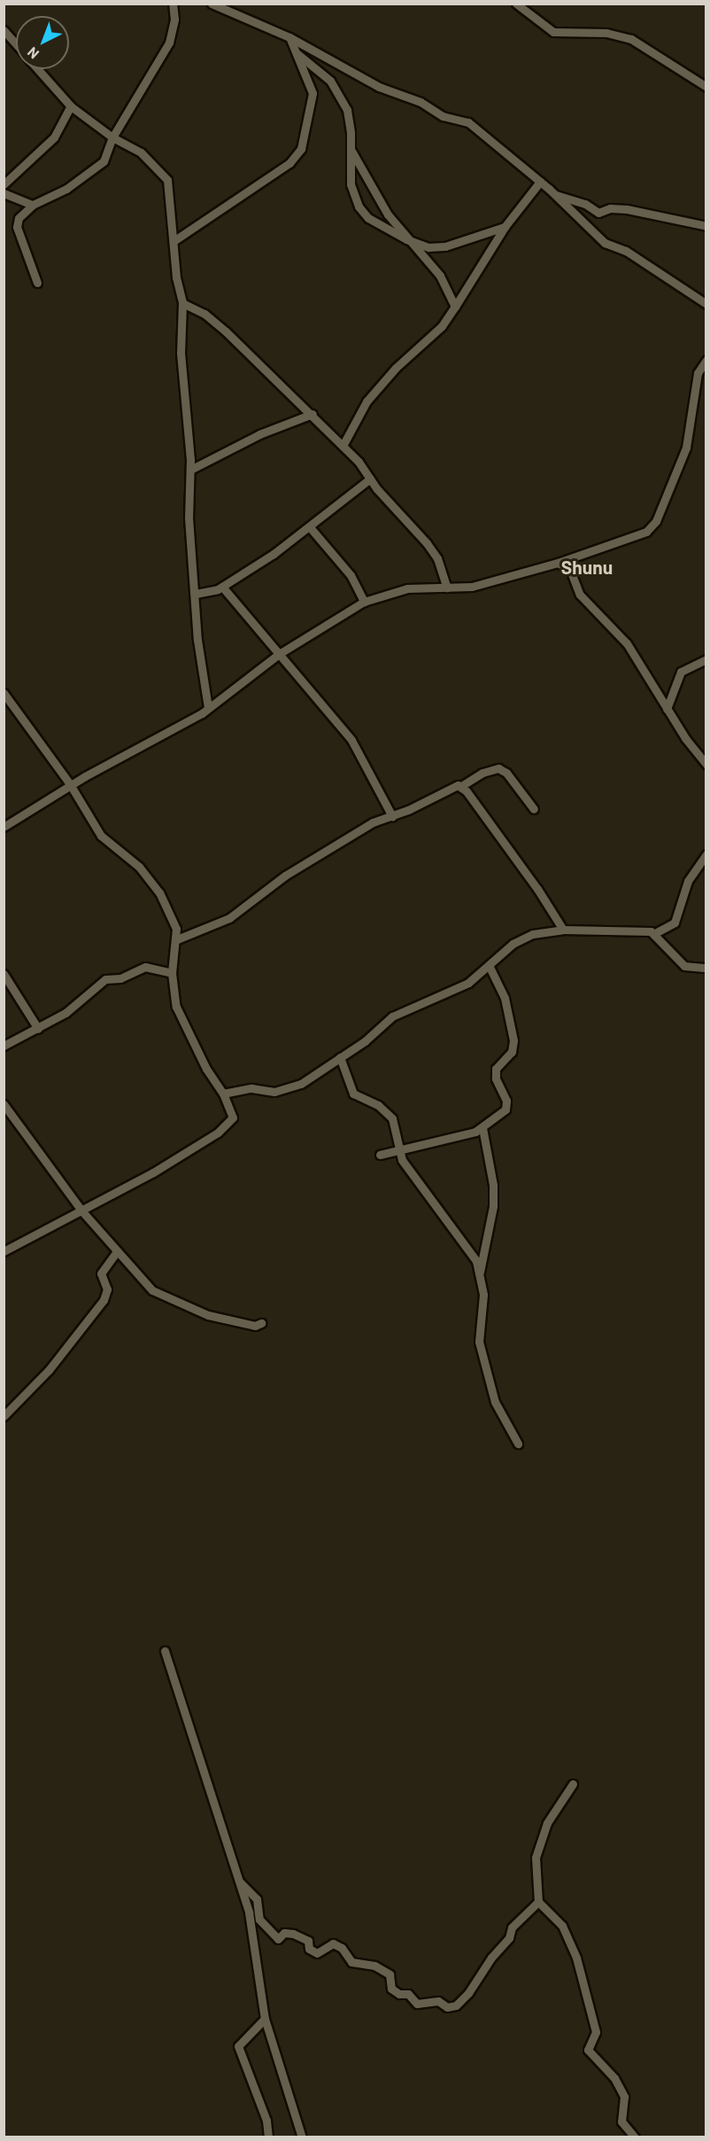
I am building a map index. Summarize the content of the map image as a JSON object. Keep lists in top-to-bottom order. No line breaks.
{"districts":["Shunu"],"north":"bottom left"}
